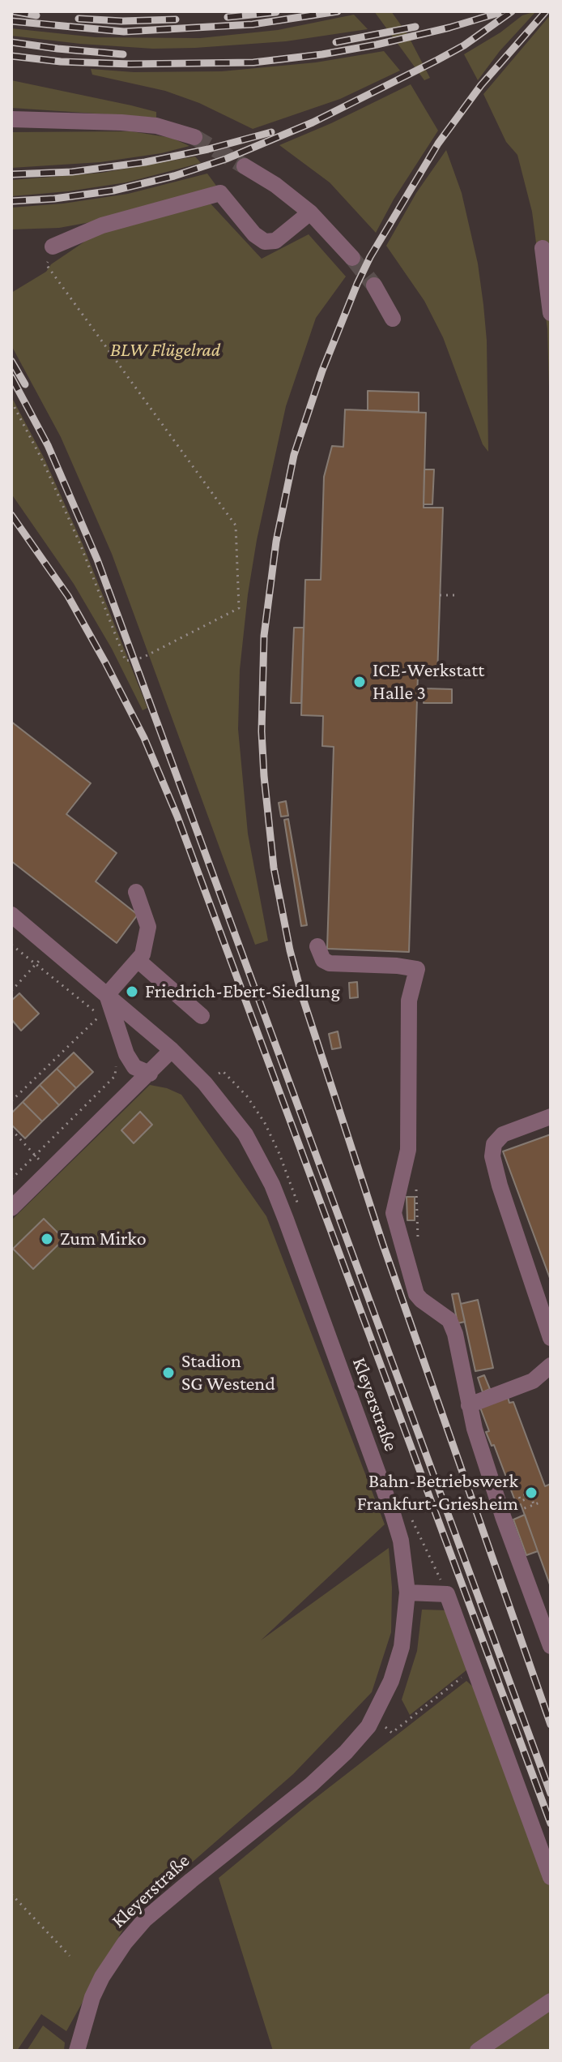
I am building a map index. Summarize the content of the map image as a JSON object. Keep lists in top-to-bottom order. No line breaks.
{"streets":{"street":["Kleyerstraße"]},"parks":["BLW Flügelrad"],"places":["ICE-Werkstatt Halle 3","Friedrich-Ebert-Siedlung","Zum Mirko","Stadion SG Westend","Bahn-Betriebswerk Frankfurt-Griesheim"]}
